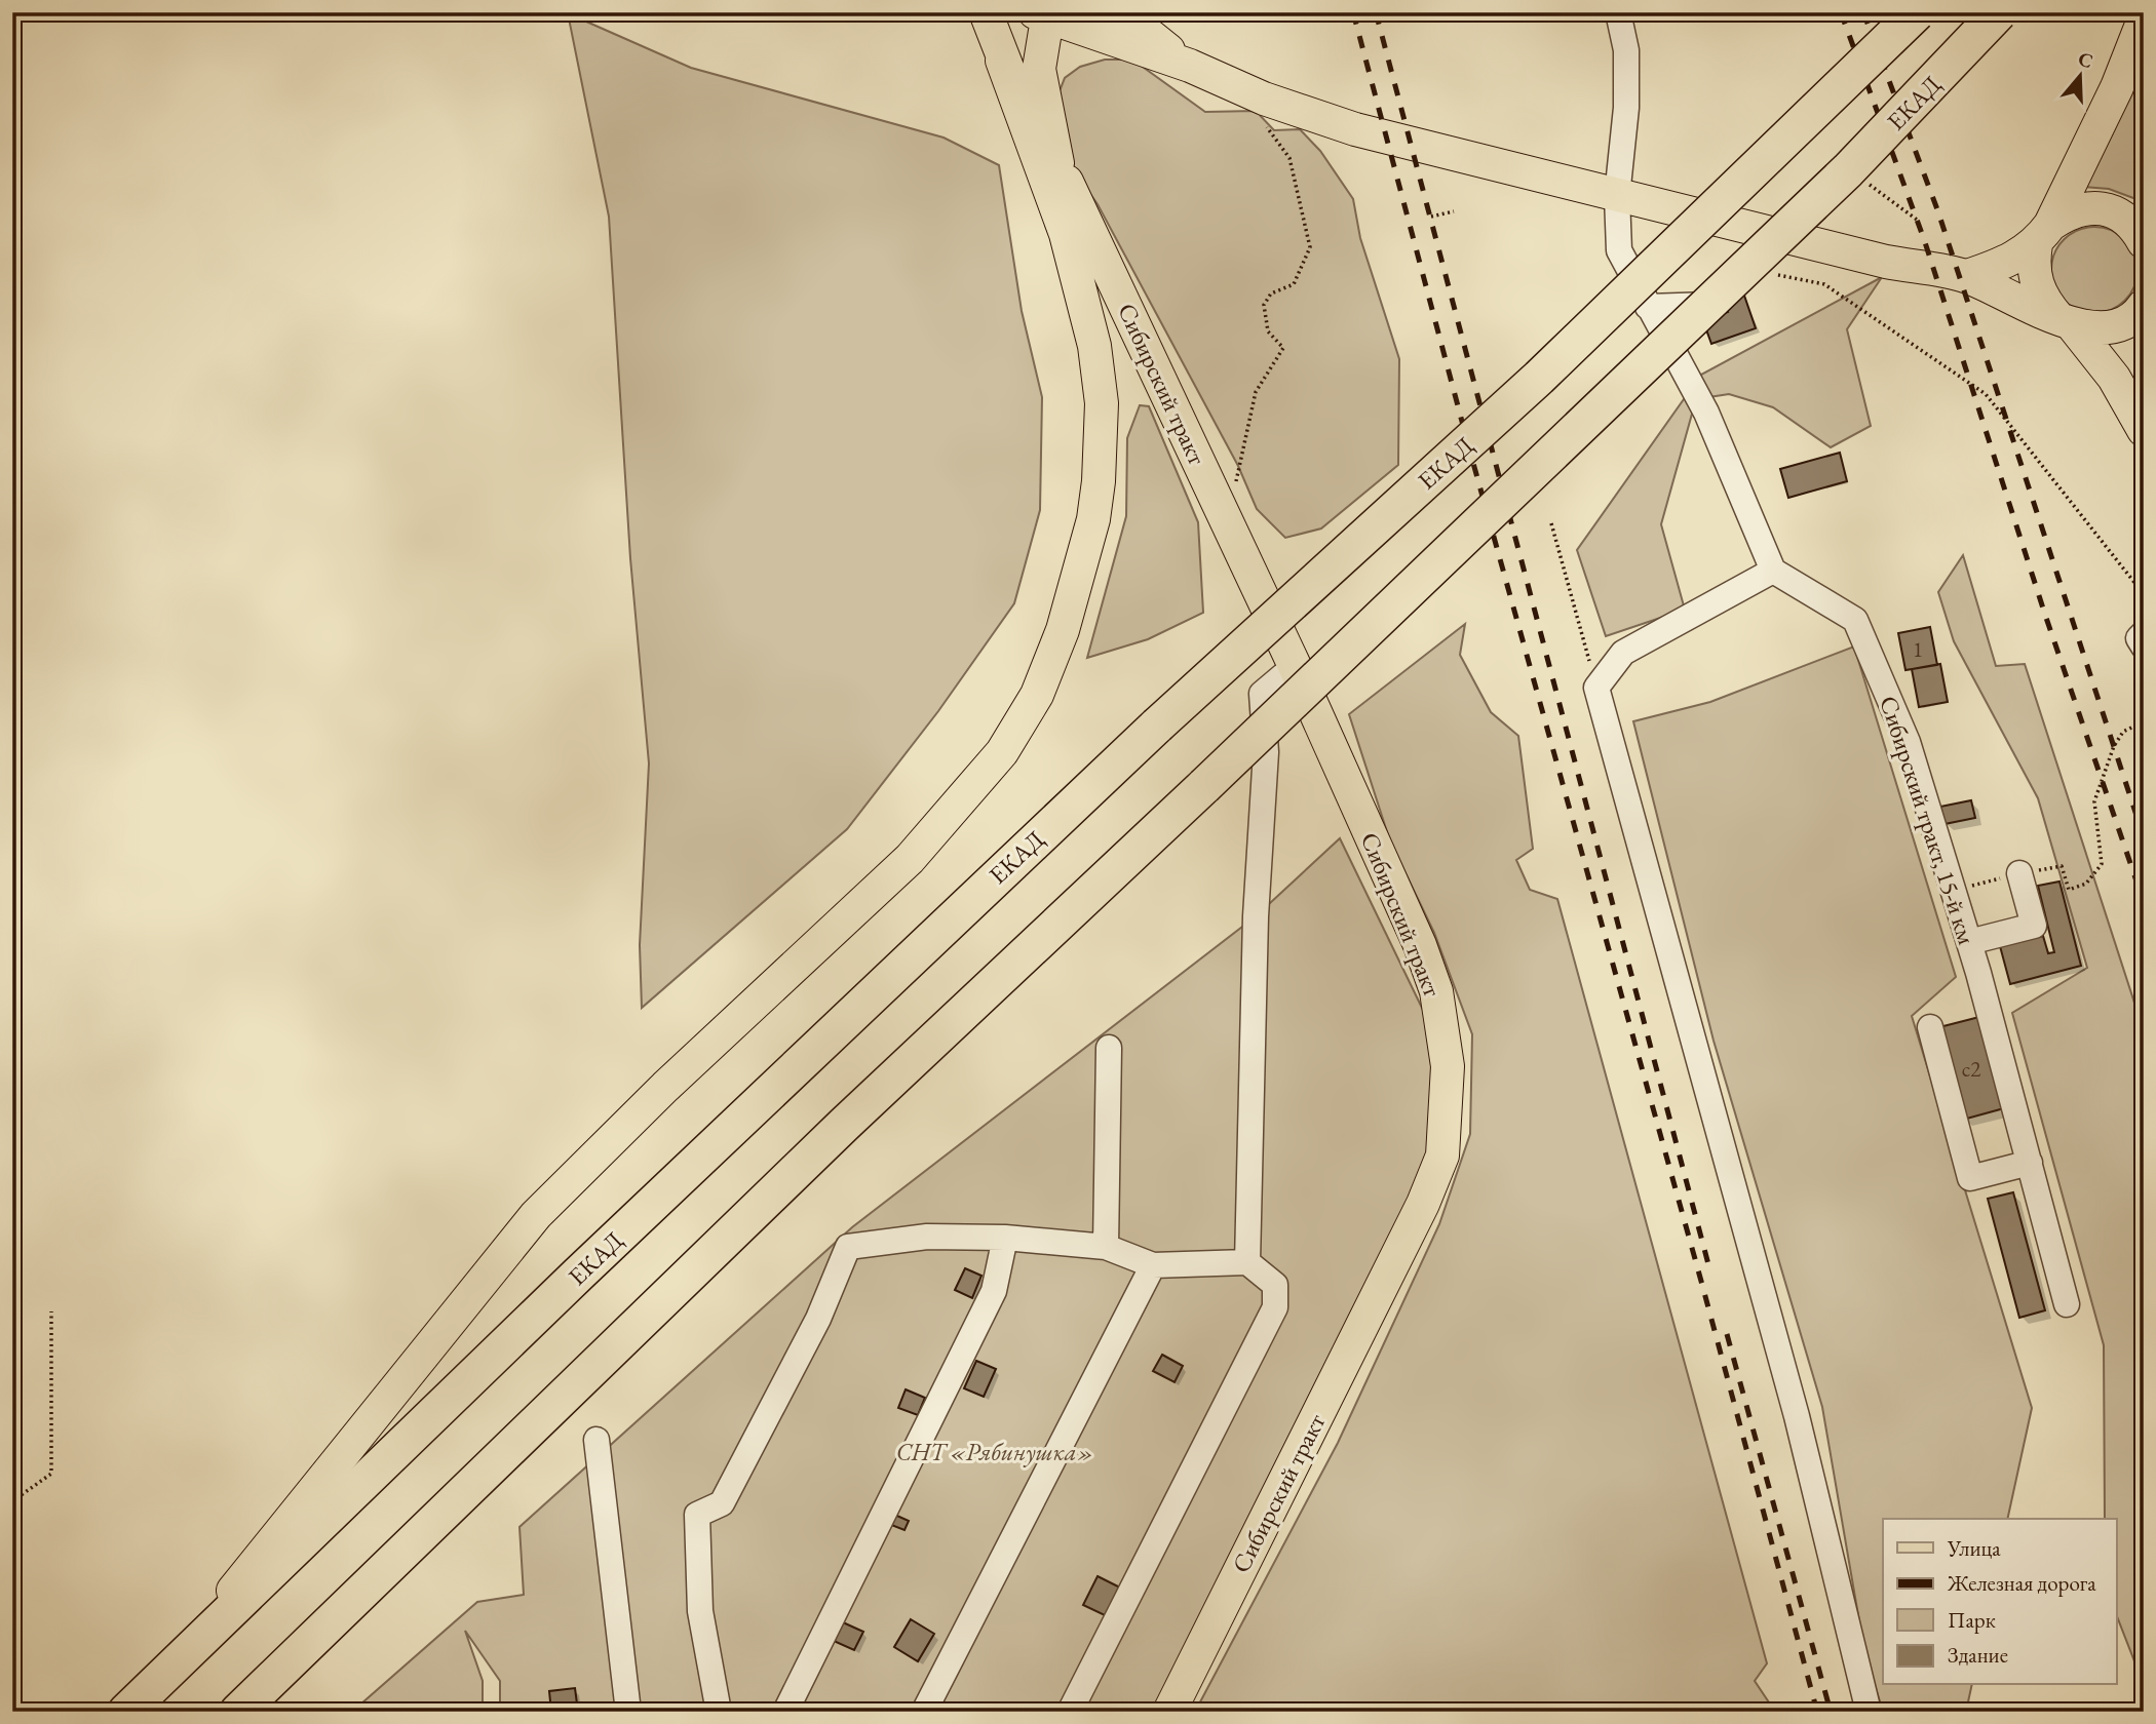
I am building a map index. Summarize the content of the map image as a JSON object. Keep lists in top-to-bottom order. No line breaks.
{"streets":{"highway":["ЕКАД"],"main road":["Сибирский тракт"],"street":["Сибирский тракт, 15-й км"]},"parks":["СНТ «Рябинушка»"],"house_numbers":["1","с2"],"legend":["Улица","Железная дорога","Парк","Здание"],"north":"top"}
